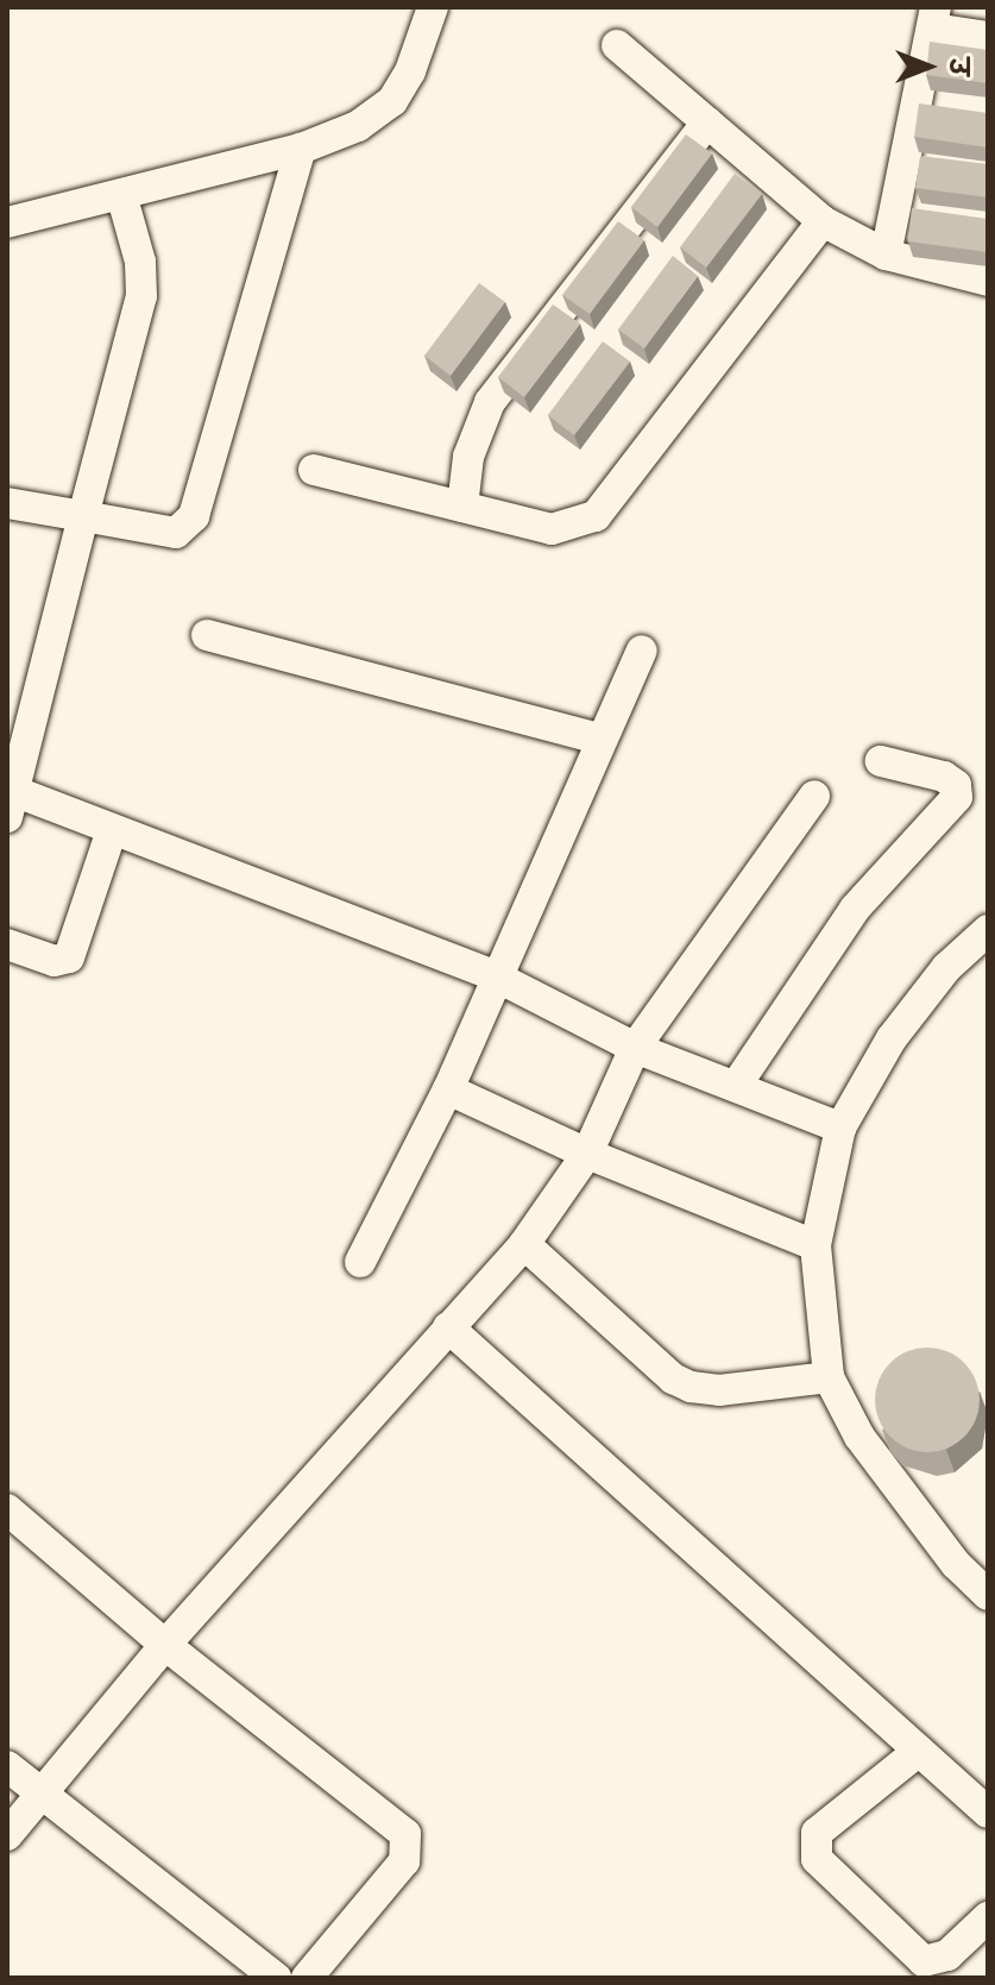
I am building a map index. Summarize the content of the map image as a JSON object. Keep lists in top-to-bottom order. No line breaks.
{"north":"right"}
